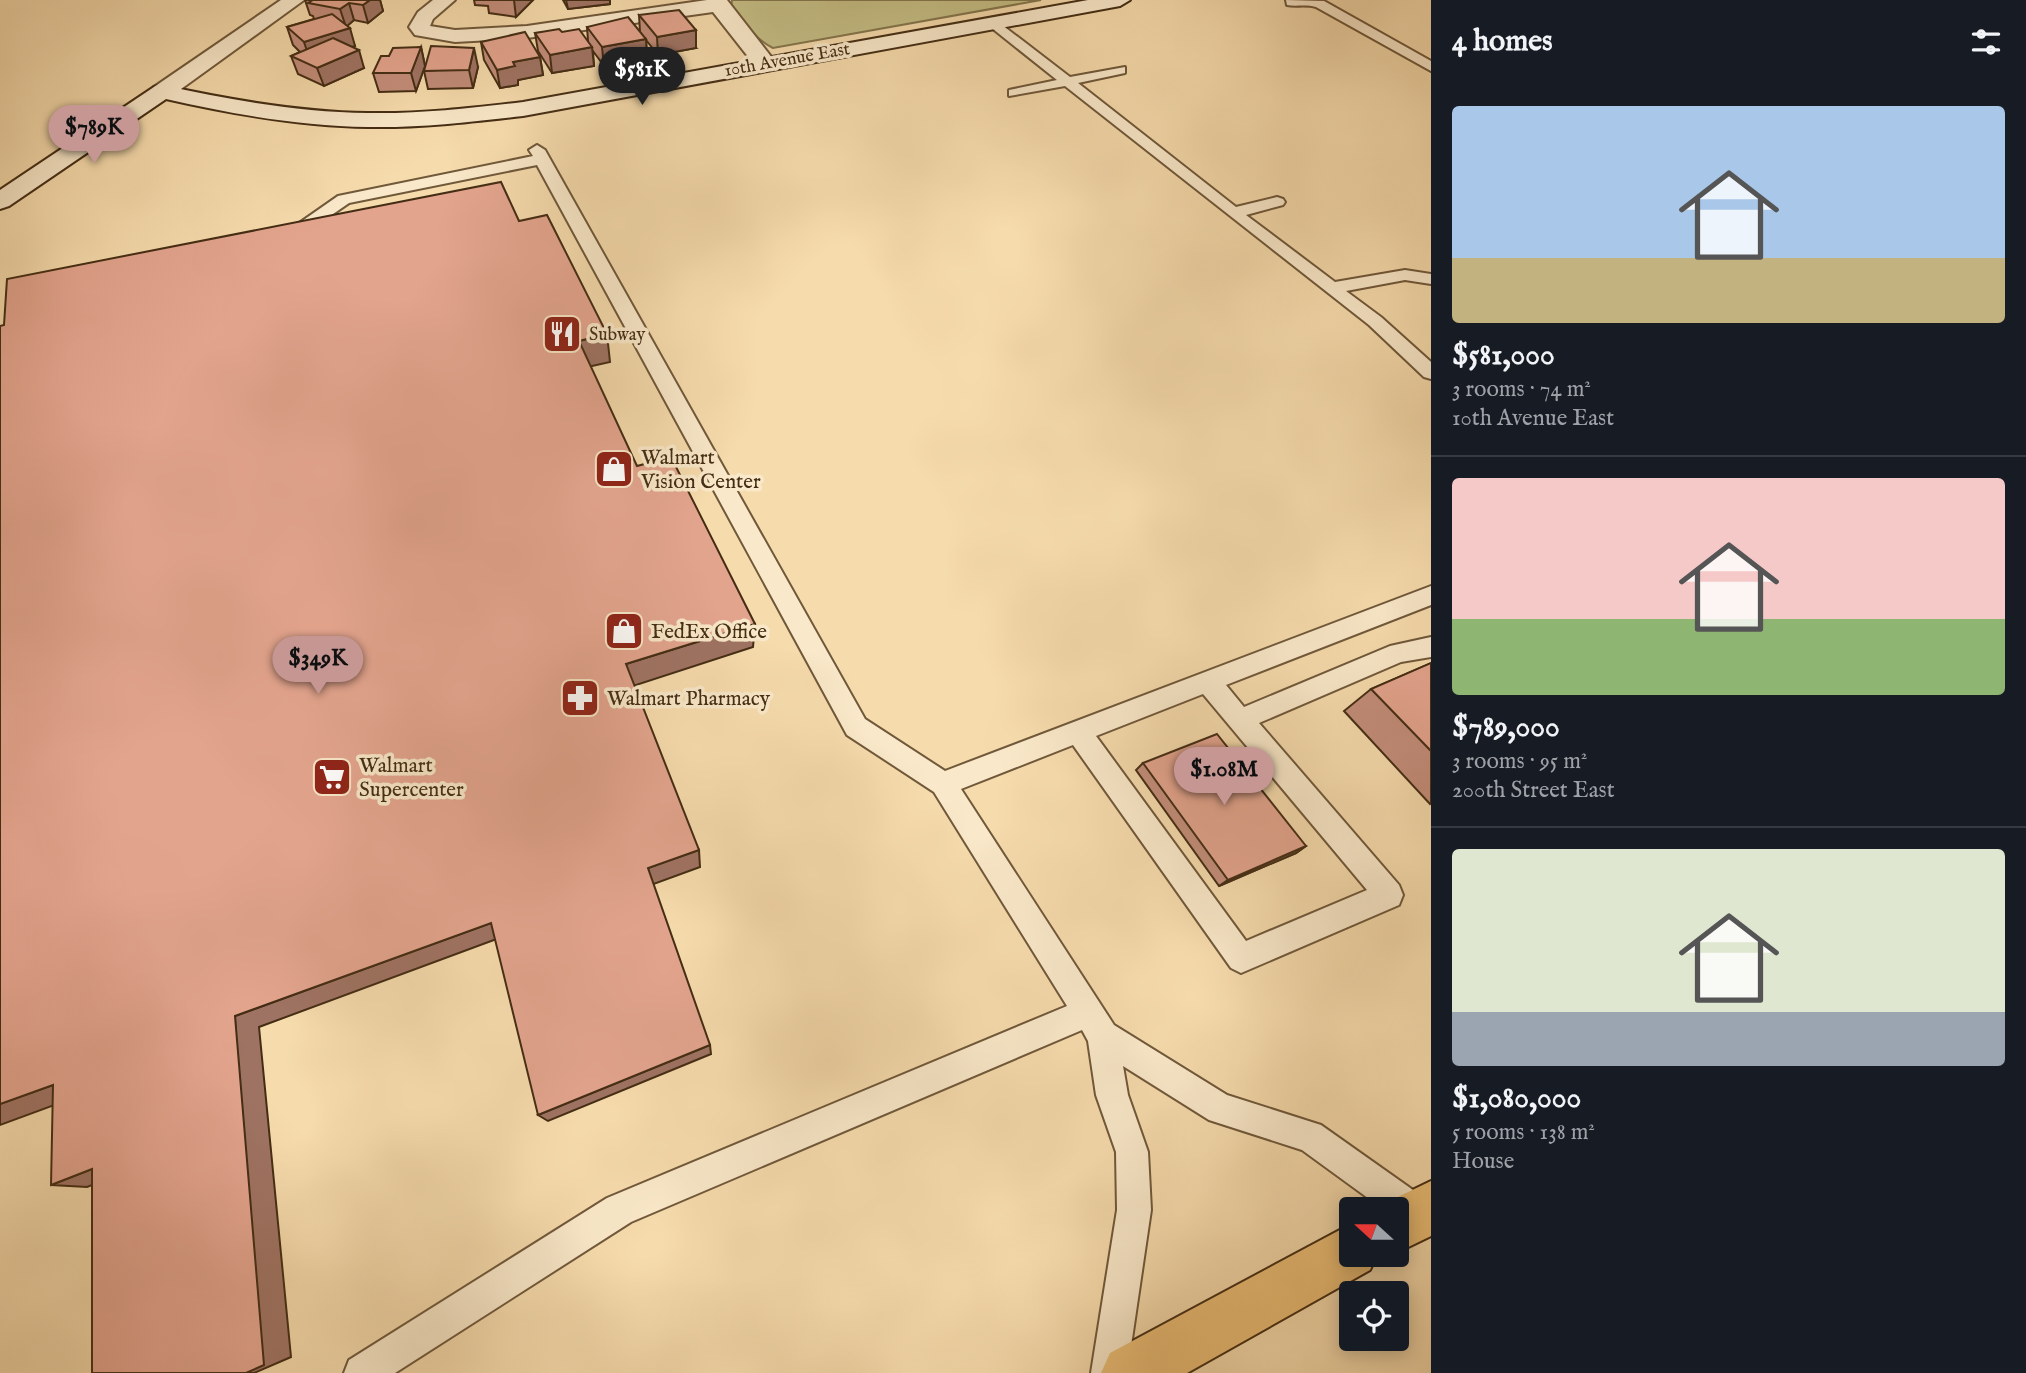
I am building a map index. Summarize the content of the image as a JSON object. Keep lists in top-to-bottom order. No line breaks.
{"streets":{"street":["10th Avenue East"]},"places":{"restaurant":["Subway"],"shop":["Walmart Vision Center","FedEx Office"],"pharmacy":["Walmart Pharmacy"],"supermarket":["Walmart Supercenter"]},"north":"left","page":{"heading":"4 homes","price":["$581K","$789K","$349K","$1.08M"],"list":[{"name":"$581,000","note":"3 rooms · 74 m² · 10th Avenue East"},{"name":"$789,000","note":"3 rooms · 95 m² · 200th Street East"},{"name":"$1,080,000","note":"5 rooms · 138 m² · House"}]}}
